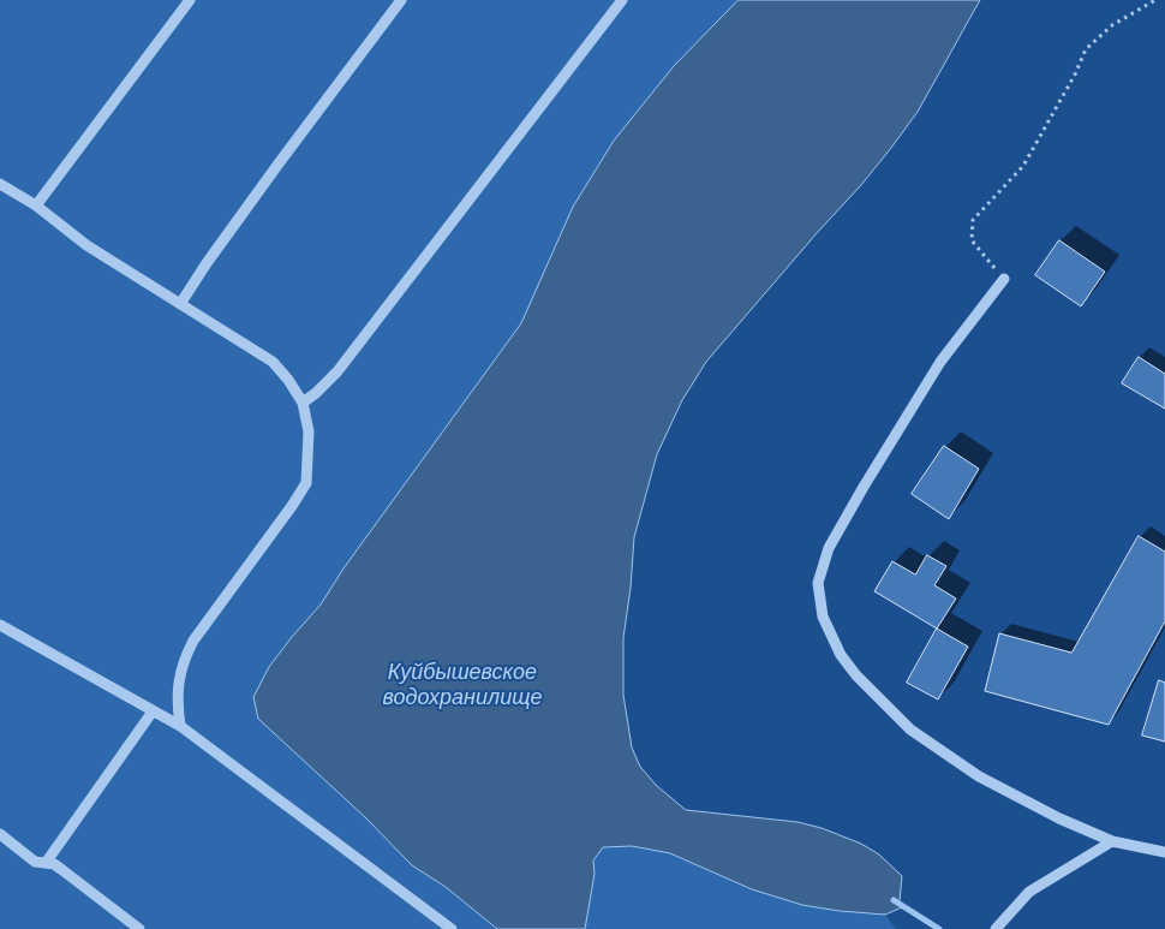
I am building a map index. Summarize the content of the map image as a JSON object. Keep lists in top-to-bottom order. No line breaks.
{"water":["Куйбышевское водохранилище"]}
